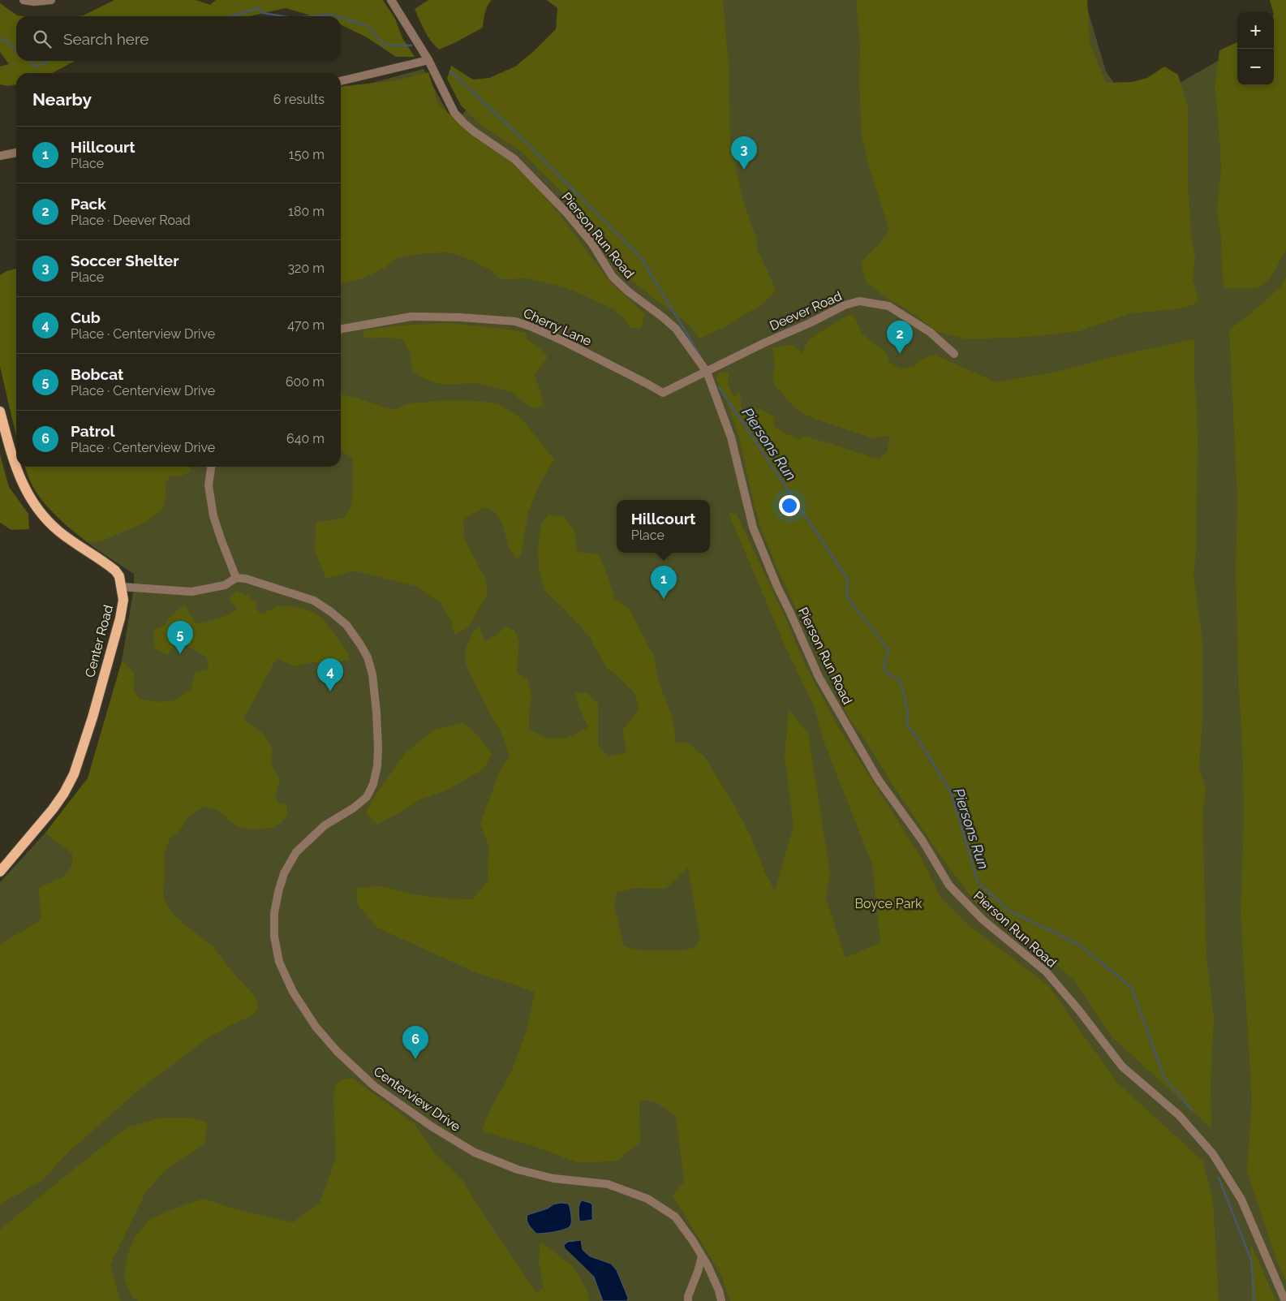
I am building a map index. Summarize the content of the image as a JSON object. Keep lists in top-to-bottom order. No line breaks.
{"streets":{"main road":["Center Road"],"street":["Pierson Run Road","Deever Road","Cherry Lane","Centerview Drive"]},"crossings":[["Pierson Run Road","Deever Road"],["Pierson Run Road","Cherry Lane"],["Deever Road","Cherry Lane"]],"water":["Piersons Run"],"parks":["Boyce Park"],"page":{"map_buttons":["+","−"],"search":"Search here","heading":["Nearby","6 results"],"list":[{"mark":"1","name":"Hillcourt","note":"Place","value":"150 m"},{"mark":"2","name":"Pack","note":"Place · Deever Road","value":"180 m"},{"mark":"3","name":"Soccer Shelter","note":"Place","value":"320 m"},{"mark":"4","name":"Cub","note":"Place · Centerview Drive","value":"470 m"},{"mark":"5","name":"Bobcat","note":"Place · Centerview Drive","value":"600 m"},{"mark":"6","name":"Patrol","note":"Place · Centerview Drive","value":"640 m"}],"pins":["3","2","1","5","4","6"],"popup":["Hillcourt","Place"]}}
